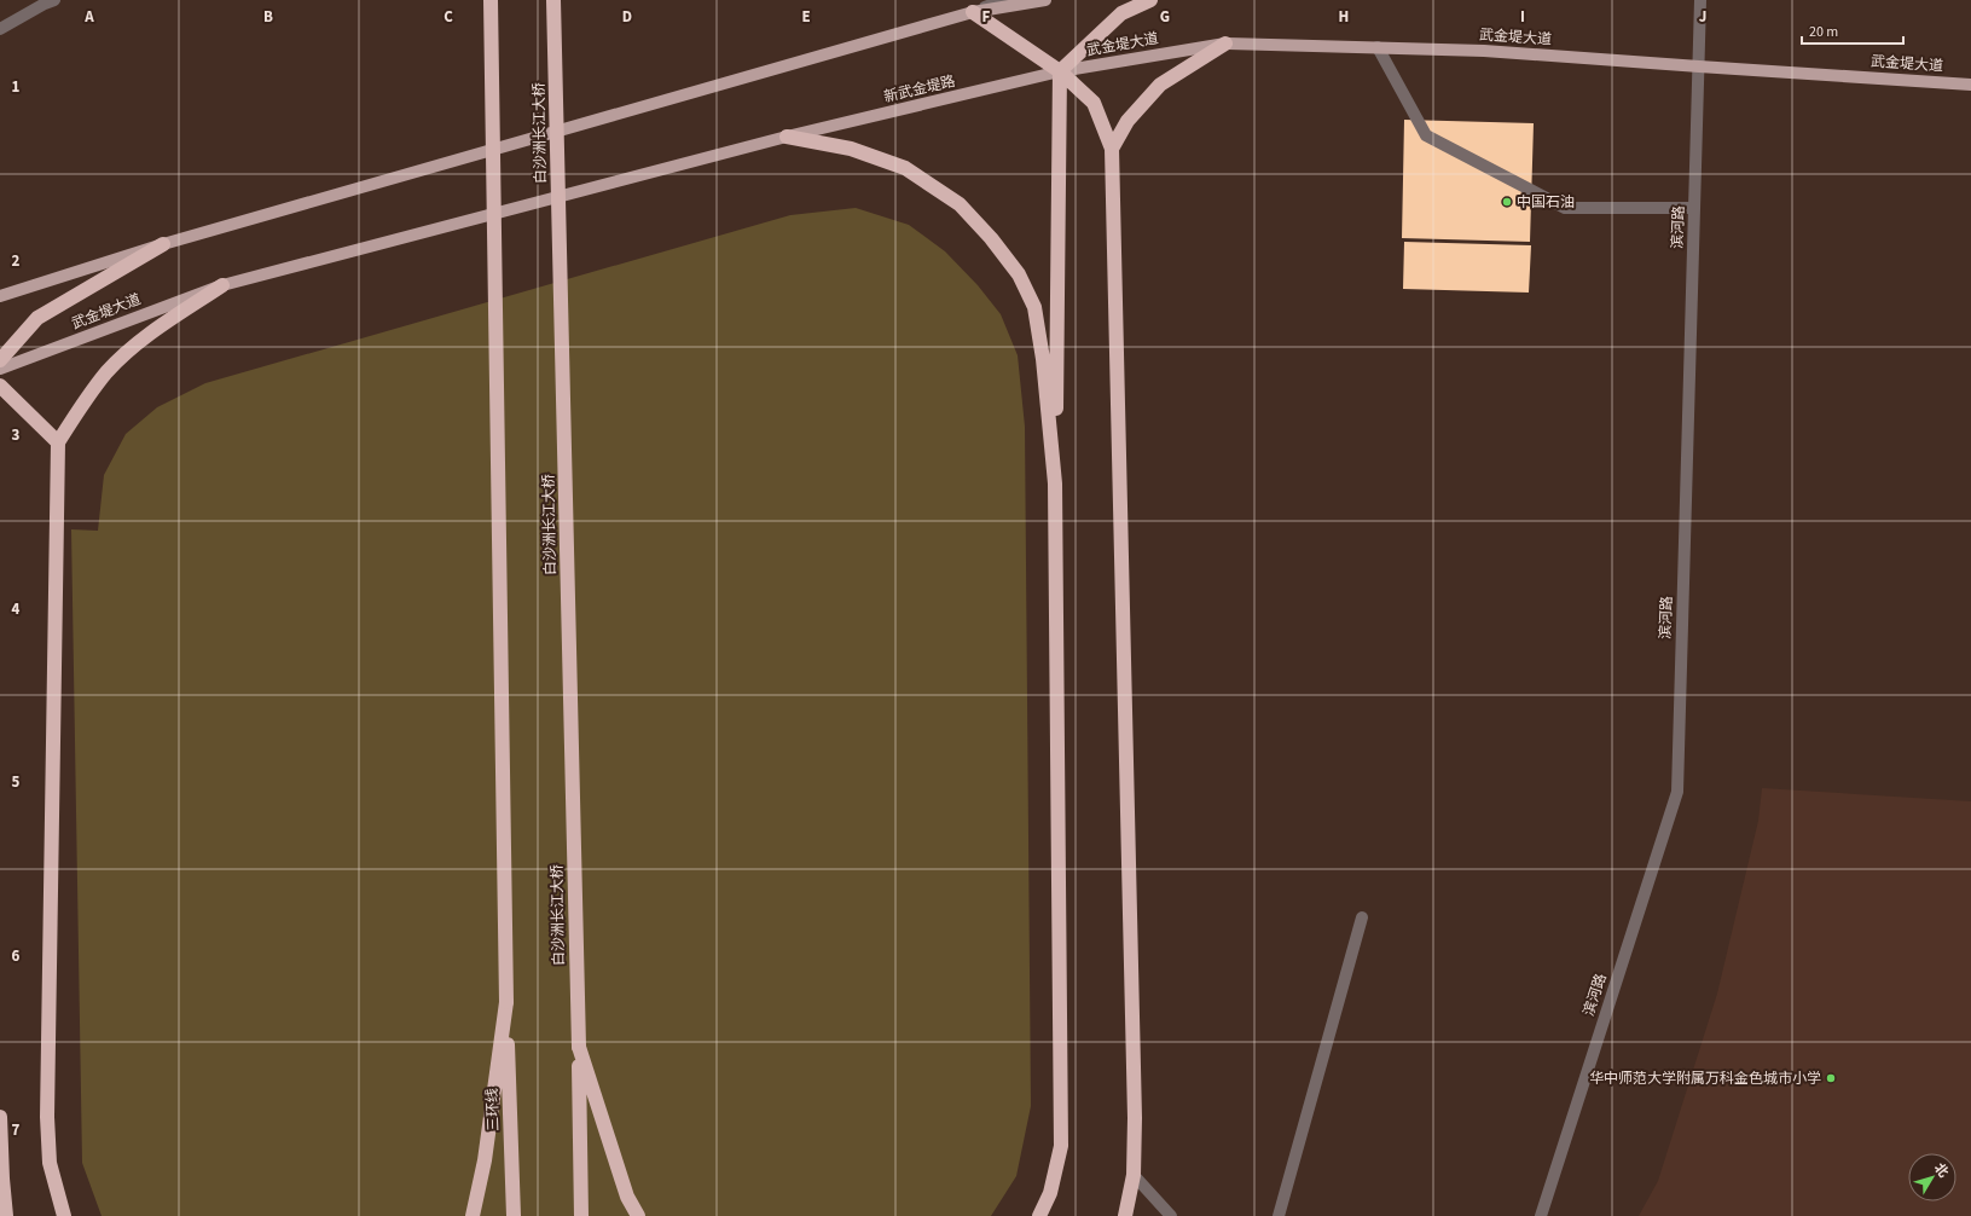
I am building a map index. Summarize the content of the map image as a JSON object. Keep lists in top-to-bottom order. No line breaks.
{"streets":{"highway":["白沙洲长江大桥","三环线"],"main road":["武金堤大道","新武金堤路"],"street":["滨河路"]},"crossings":[["武金堤大道","新武金堤路"],["武金堤大道","滨河路"]],"places":["中国石油","华中师范大学附属万科金色城市小学"],"scale_bar":"20 m","north":"top right","grid":{"columns":["A","B","C","D","E","F","G","H","I","J"],"rows":["1","2","3","4","5","6","7"]}}
